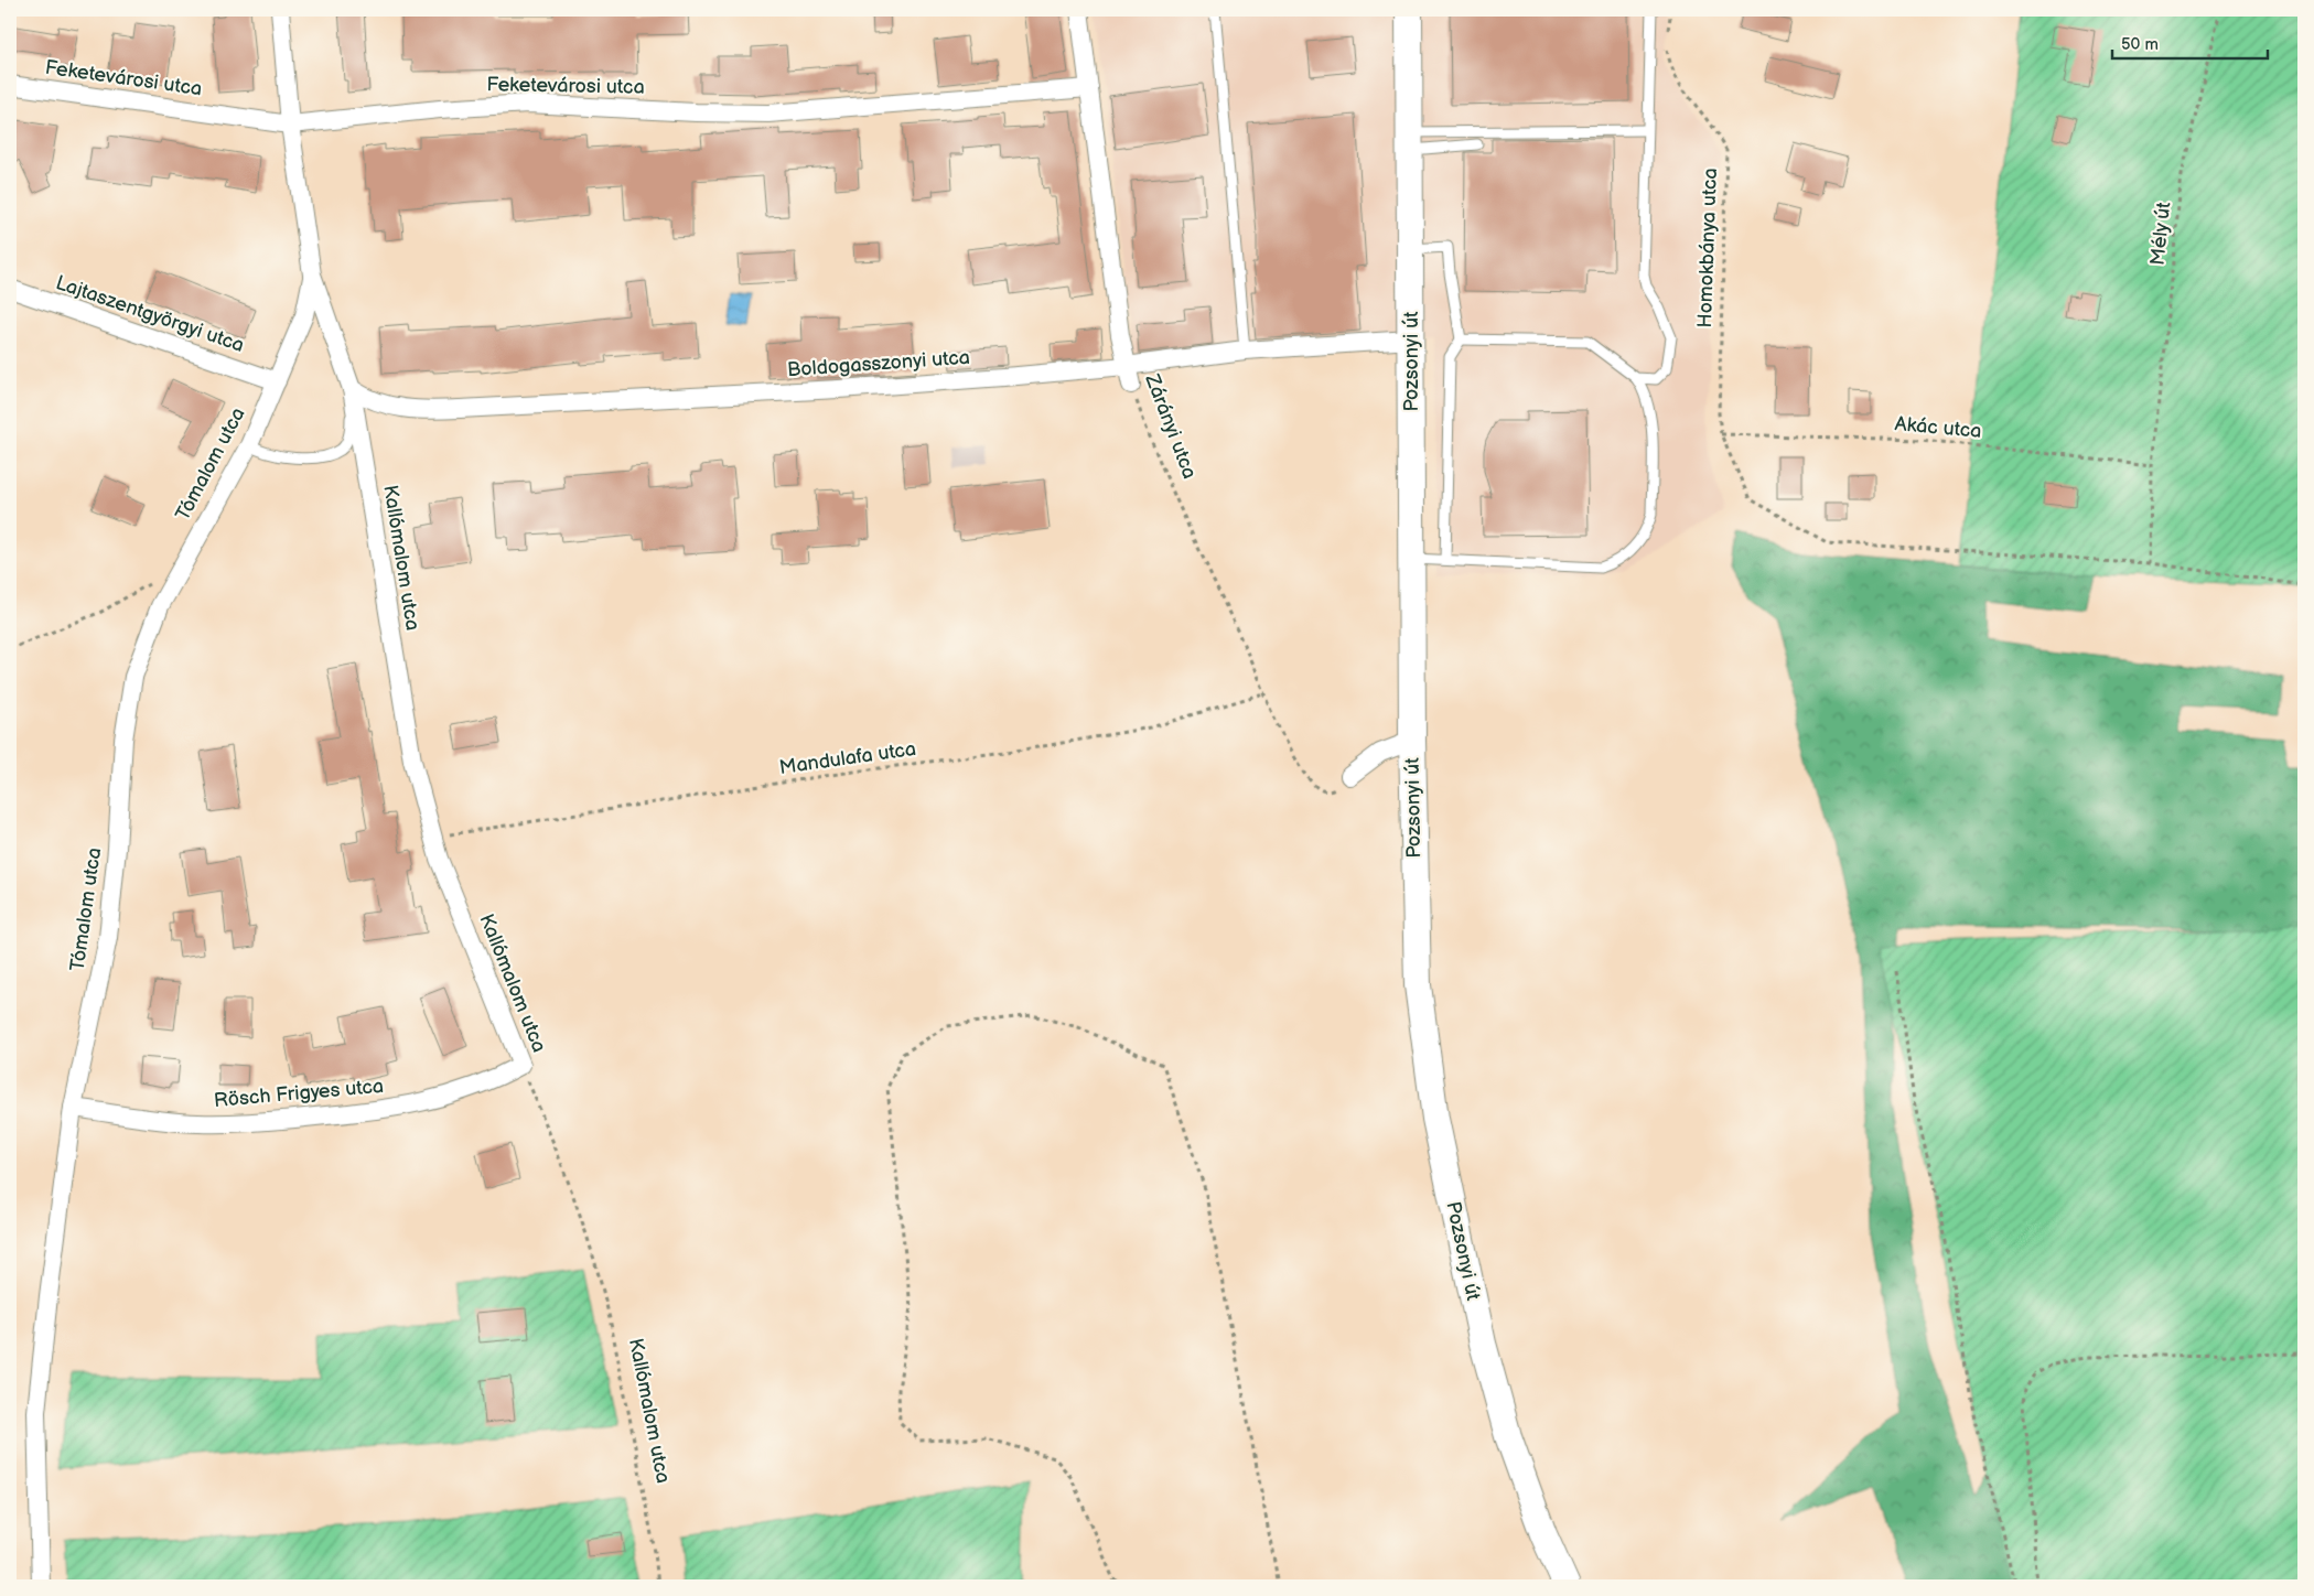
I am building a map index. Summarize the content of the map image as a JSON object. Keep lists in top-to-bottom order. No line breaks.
{"streets":{"main road":["Pozsonyi út"],"street":["Feketevárosi utca","Lajtaszentgyörgyi utca","Boldogasszonyi utca","Zárányi utca","Tómalom utca","Kallómalom utca","Rösch Frigyes utca"],"path":["Mély út","Homokbánya utca","Akác utca","Mandulafa utca"]},"crossings":[["Feketevárosi utca","Zárányi utca"],["Feketevárosi utca","Tómalom utca"],["Mély út","Homokbánya utca"],["Mély út","Akác utca"],["Homokbánya utca","Akác utca"],["Lajtaszentgyörgyi utca","Tómalom utca"],["Pozsonyi út","Boldogasszonyi utca"],["Boldogasszonyi utca","Zárányi utca"],["Boldogasszonyi utca","Tómalom utca"],["Boldogasszonyi utca","Kallómalom utca"],["Zárányi utca","Mandulafa utca"],["Tómalom utca","Kallómalom utca"],["Tómalom utca","Rösch Frigyes utca"],["Kallómalom utca","Mandulafa utca"],["Kallómalom utca","Rösch Frigyes utca"]],"scale_bar":"50 m"}
